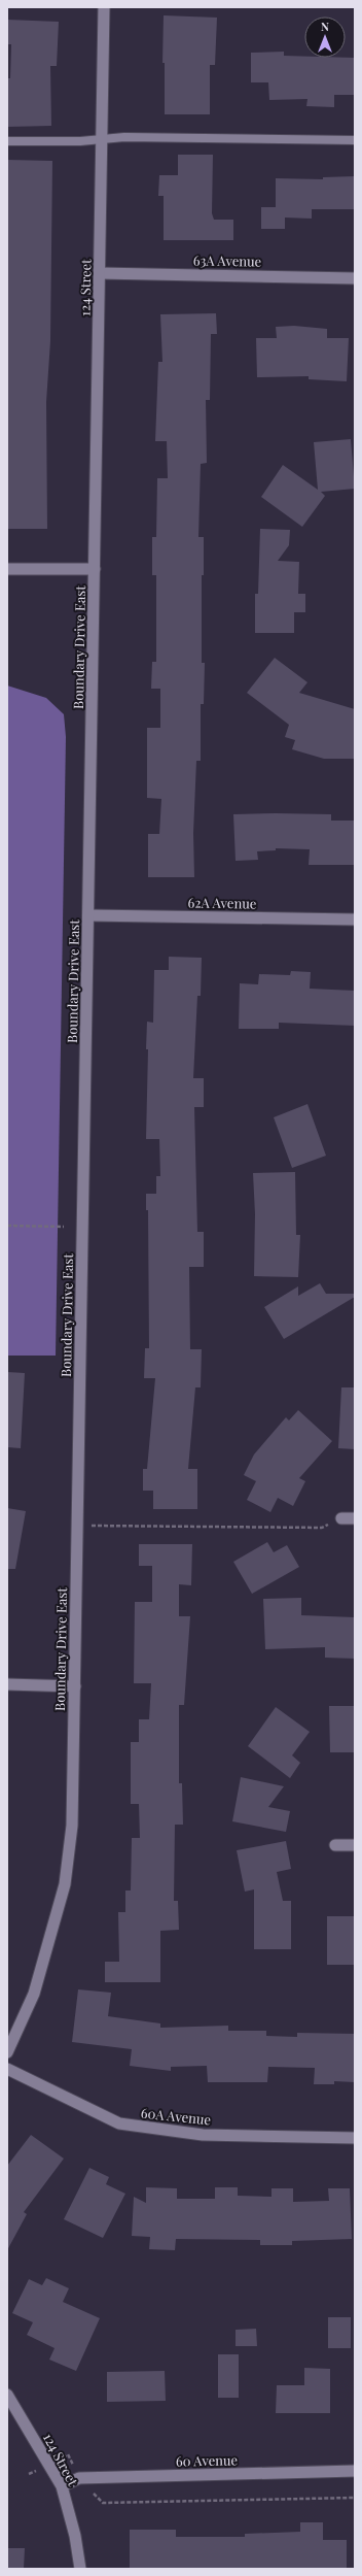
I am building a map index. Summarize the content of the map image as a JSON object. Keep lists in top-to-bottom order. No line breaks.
{"streets":{"street":["63A Avenue","124 Street","Boundary Drive East","62A Avenue","60A Avenue","60 Avenue"]},"crossings":[["63A Avenue","124 Street"],["124 Street","Boundary Drive East"],["124 Street","60 Avenue"],["Boundary Drive East","62A Avenue"]],"north":"top"}
